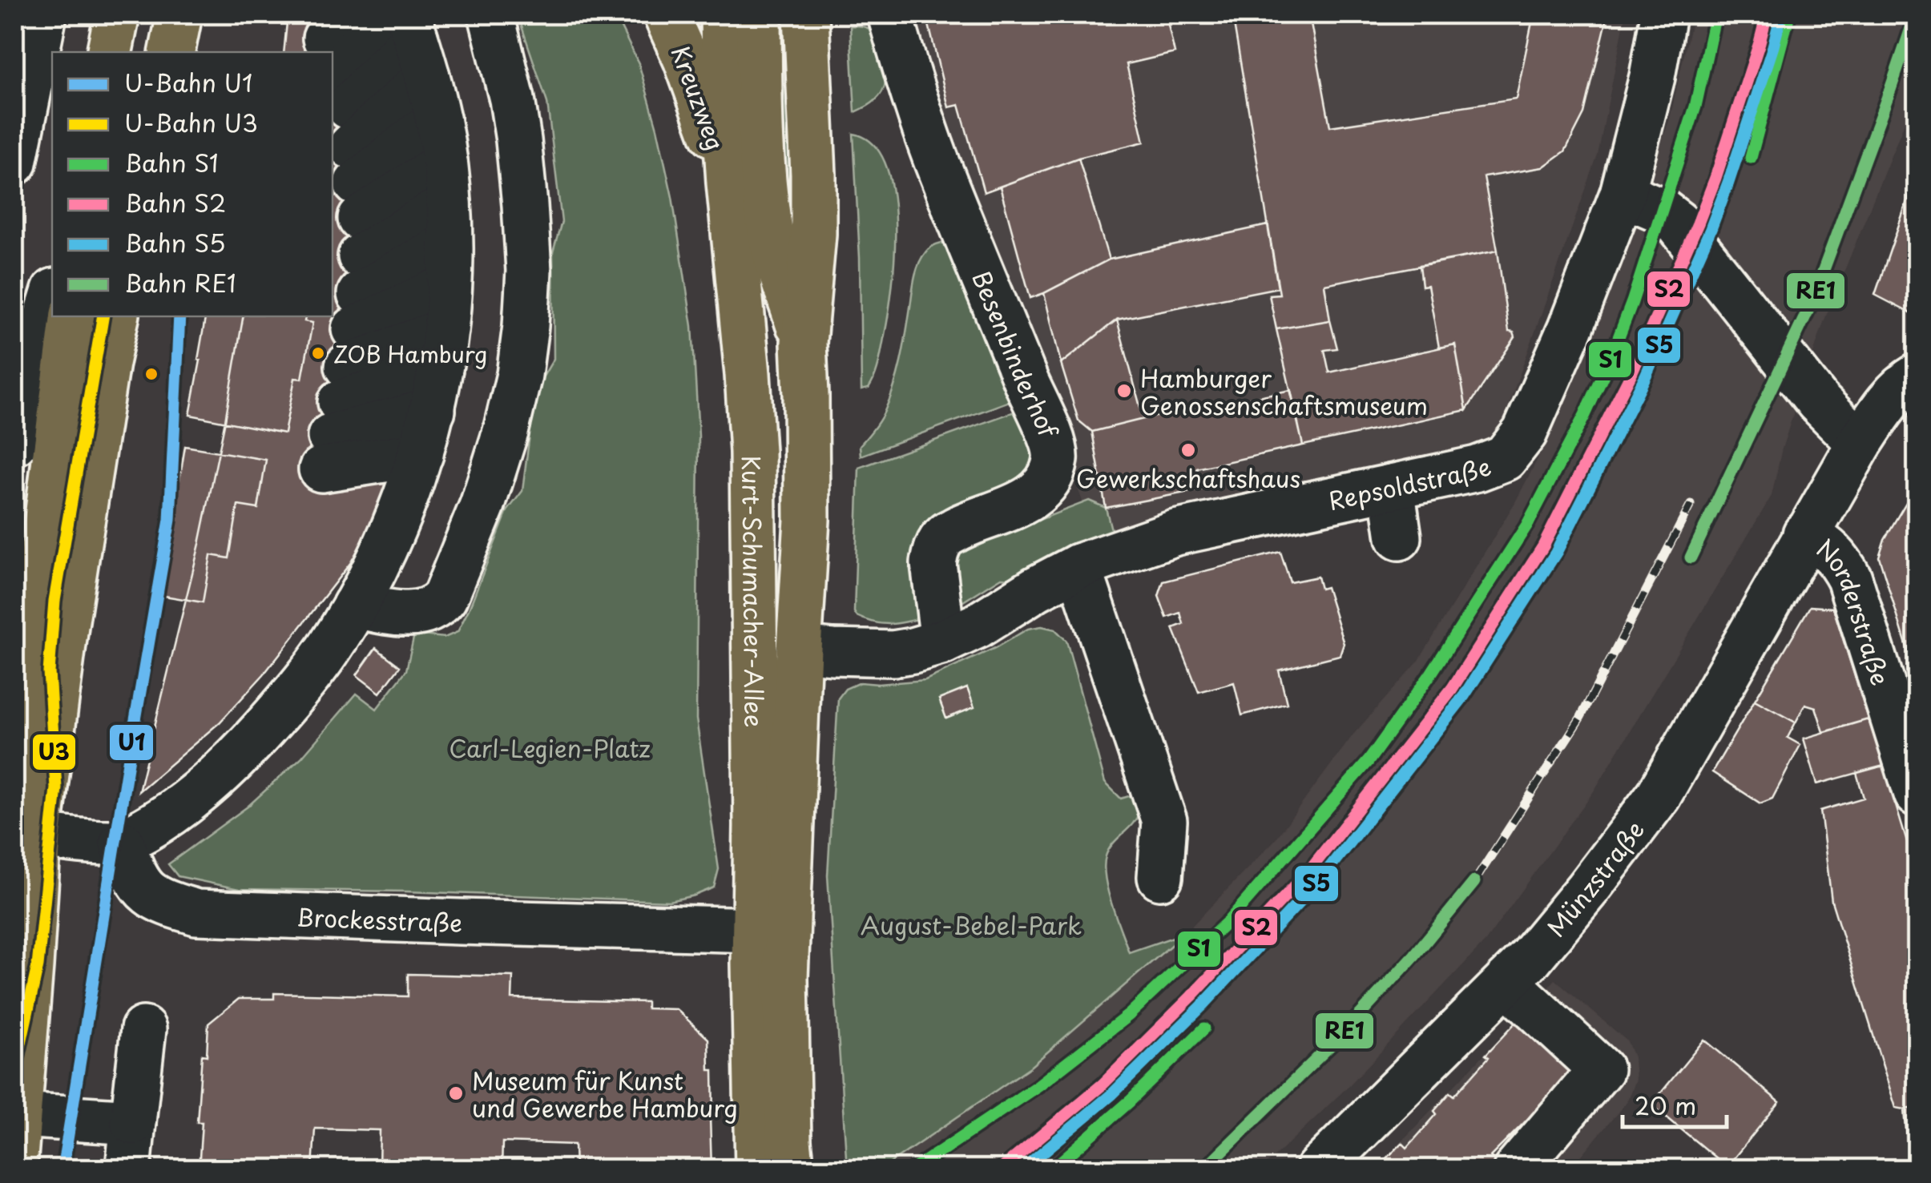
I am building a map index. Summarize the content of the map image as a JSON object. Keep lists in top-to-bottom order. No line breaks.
{"streets":{"main road":["Kreuzweg","Kurt-Schumacher-Allee"],"street":["Besenbinderhof","Repsoldstraße","Norderstraße","Münzstraße","Brockesstraße"]},"crossings":[["Kreuzweg","Kurt-Schumacher-Allee"],["Besenbinderhof","Repsoldstraße"],["Repsoldstraße","Kurt-Schumacher-Allee"],["Kurt-Schumacher-Allee","Brockesstraße"],["Norderstraße","Münzstraße"]],"parks":["Carl-Legien-Platz","August-Bebel-Park"],"places":["ZOB Hamburg","Hamburger Genossenschaftsmuseum","Gewerkschaftshaus","Museum für Kunst und Gewerbe Hamburg"],"lines":["rail line S1","rail line S2","rail line RE1","rail line S5","metro line U1","metro line U3"],"legend":["U-Bahn U1","U-Bahn U3","Bahn S1","Bahn S2","Bahn S5","Bahn RE1"],"scale_bar":"20 m"}
